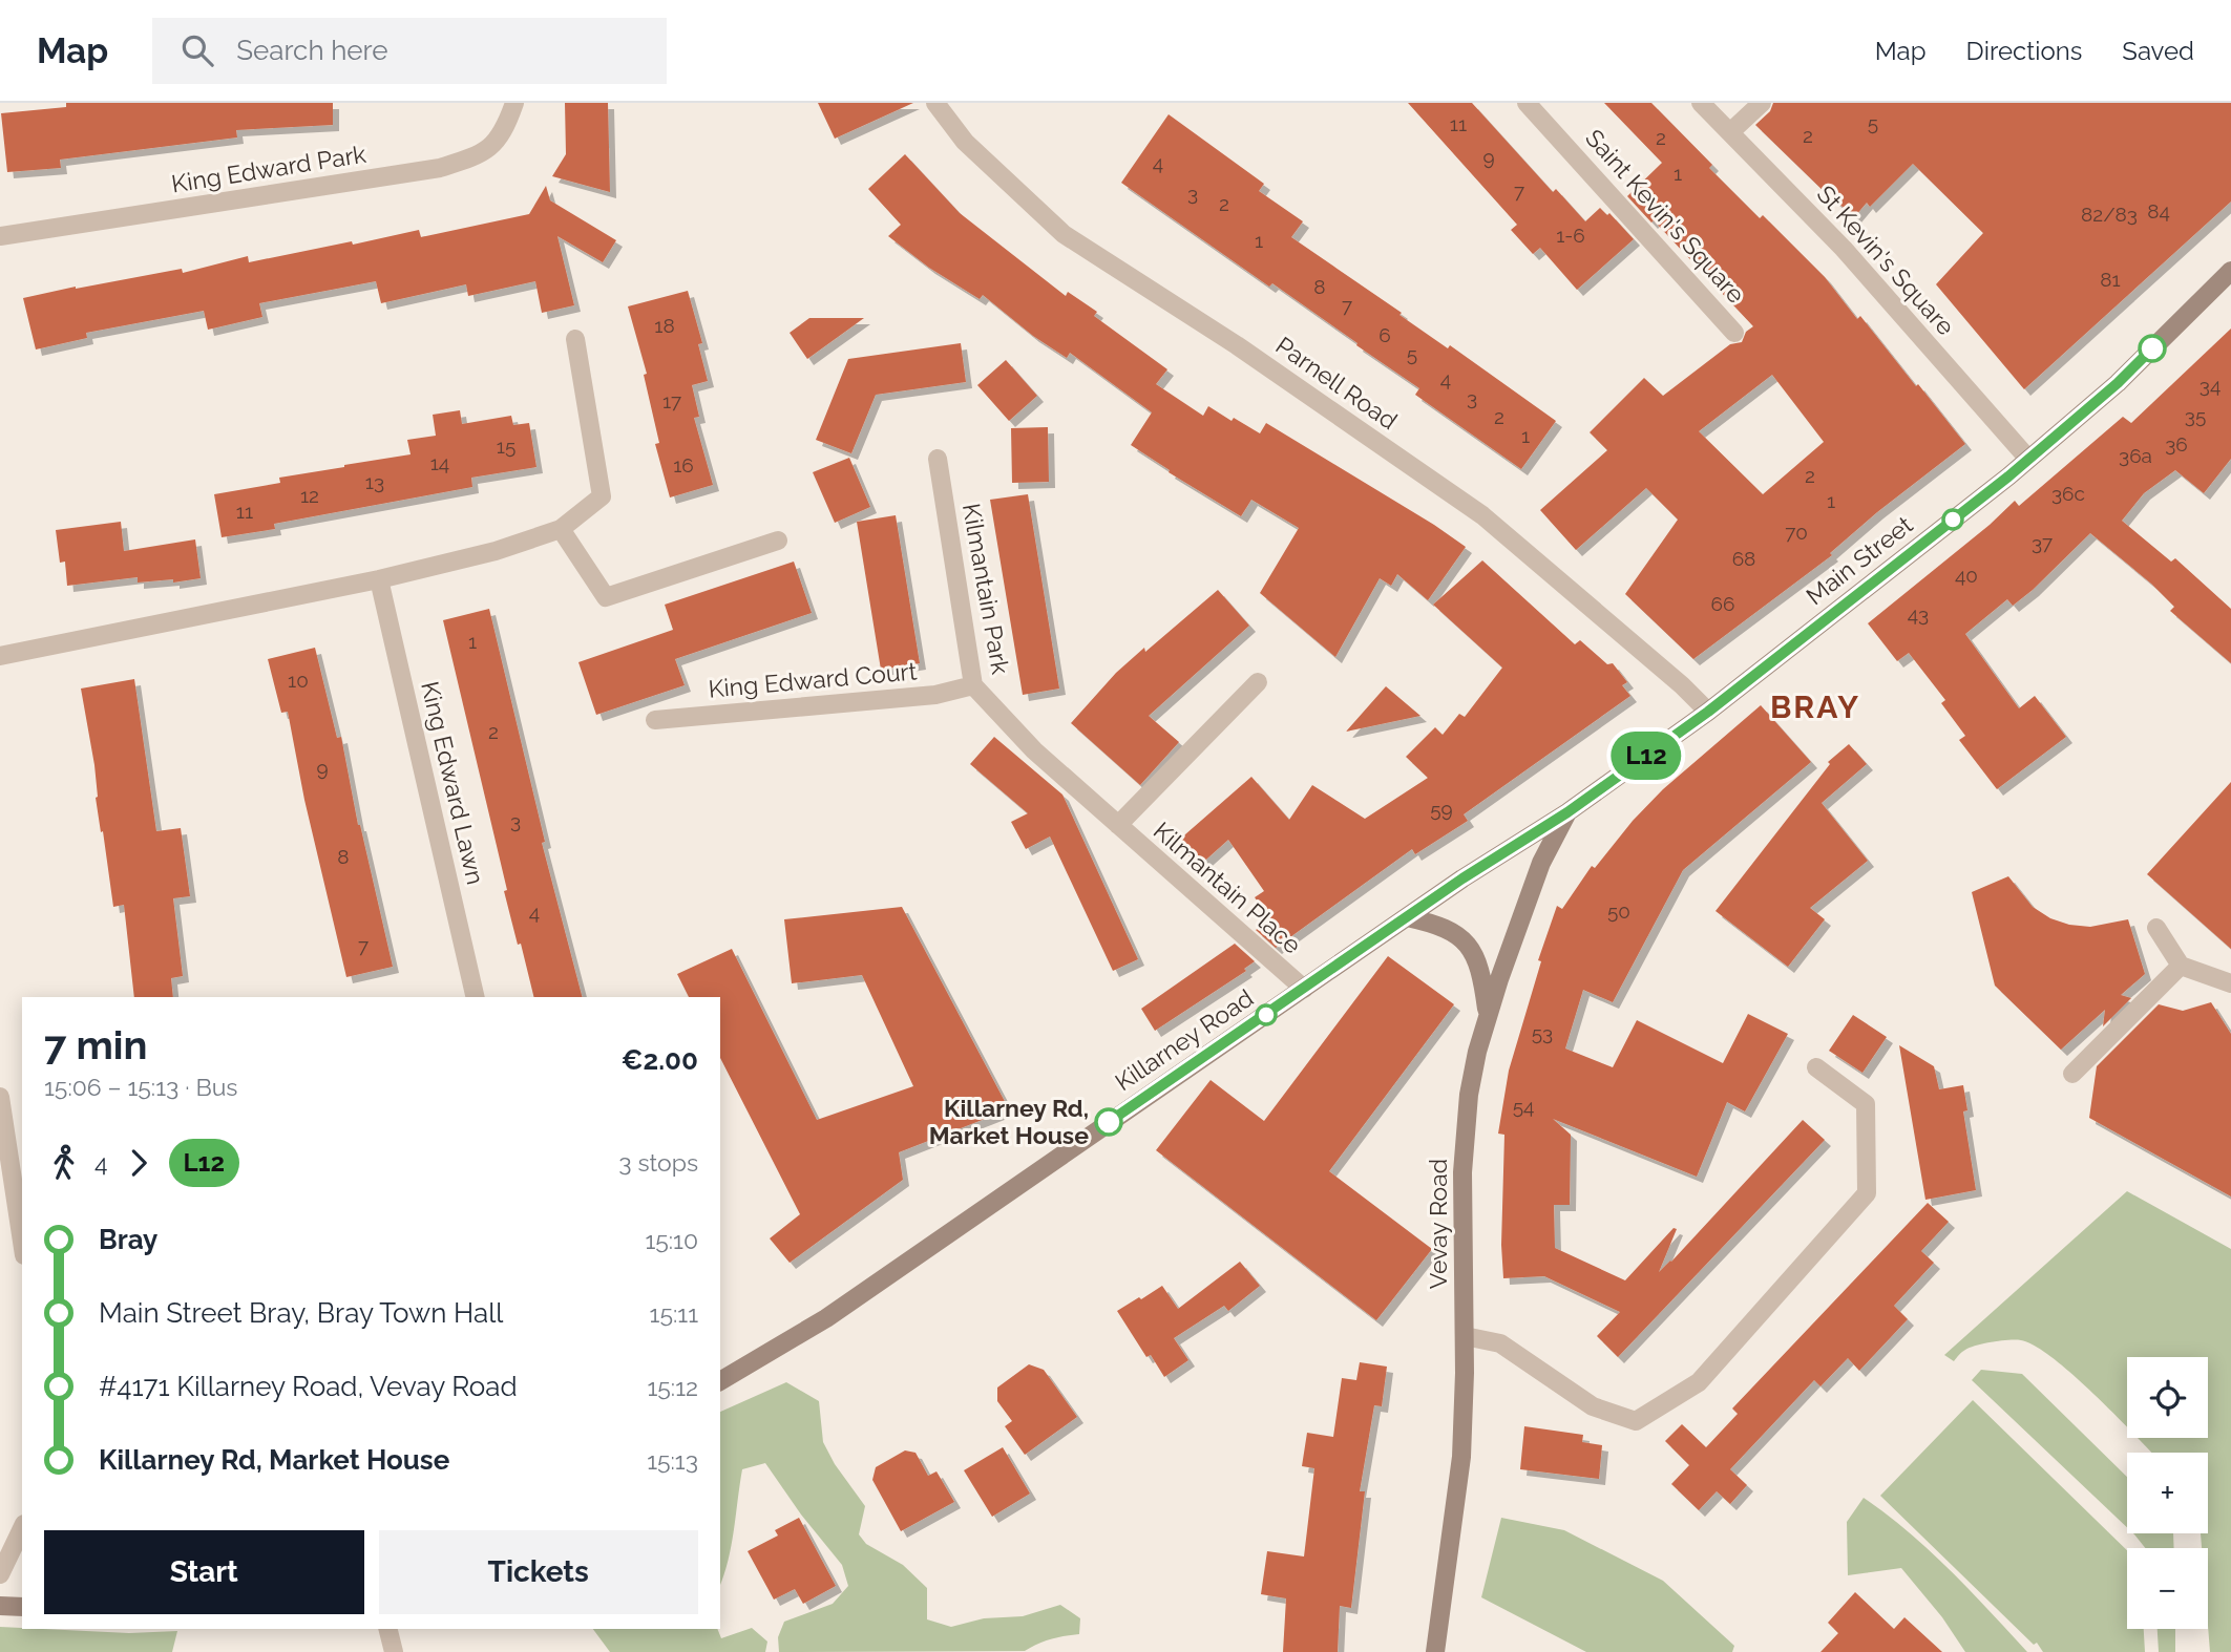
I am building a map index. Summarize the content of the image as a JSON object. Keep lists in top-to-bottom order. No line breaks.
{"streets":{"main road":["Main Street","Killarney Road","Vevay Road"],"street":["King Edward Park","Saint Kevin's Square","St Kevin's Square","Parnell Road","Kilmantain Park","King Edward Court","King Edward Lawn","Kilmantain Place"]},"crossings":[["St Kevin's Square","Main Street"],["Parnell Road","Main Street"],["Main Street","Killarney Road"],["Main Street","Vevay Road"],["Kilmantain Park","King Edward Court"],["Kilmantain Park","Kilmantain Place"],["Kilmantain Place","Killarney Road"],["Killarney Road","Vevay Road"]],"districts":["BRAY"],"places":["Killarney Rd, Market House"],"lines":["bus line L12"],"house_numbers":["5","11","2","2","9","4","1","7","3","2","84","82/83","1-6","1","81","8","7","18","6","5","4","34","3","17","35","2","1","36","15","36a","14","16","2","13","36c","12","1","11","70","37","68","40","66","43","1","10","2","9","59","3","8","50","4","7","53","54"],"page":{"header":"Map","search":"Search here","nav":["Map","Directions","Saved"],"on_map":"L12","heading":["7 min","15:06 – 15:13 · Bus","€2.00"],"legs":["4","L12","3 stops"],"list":[{"name":"Bray","value":"15:10"},{"name":"Main Street Bray, Bray Town Hall","value":"15:11"},{"name":"#4171 Killarney Road, Vevay Road","value":"15:12"},{"name":"Killarney Rd, Market House","value":"15:13"}],"map_buttons":["+","−"],"buttons":["Start","Tickets"]}}
